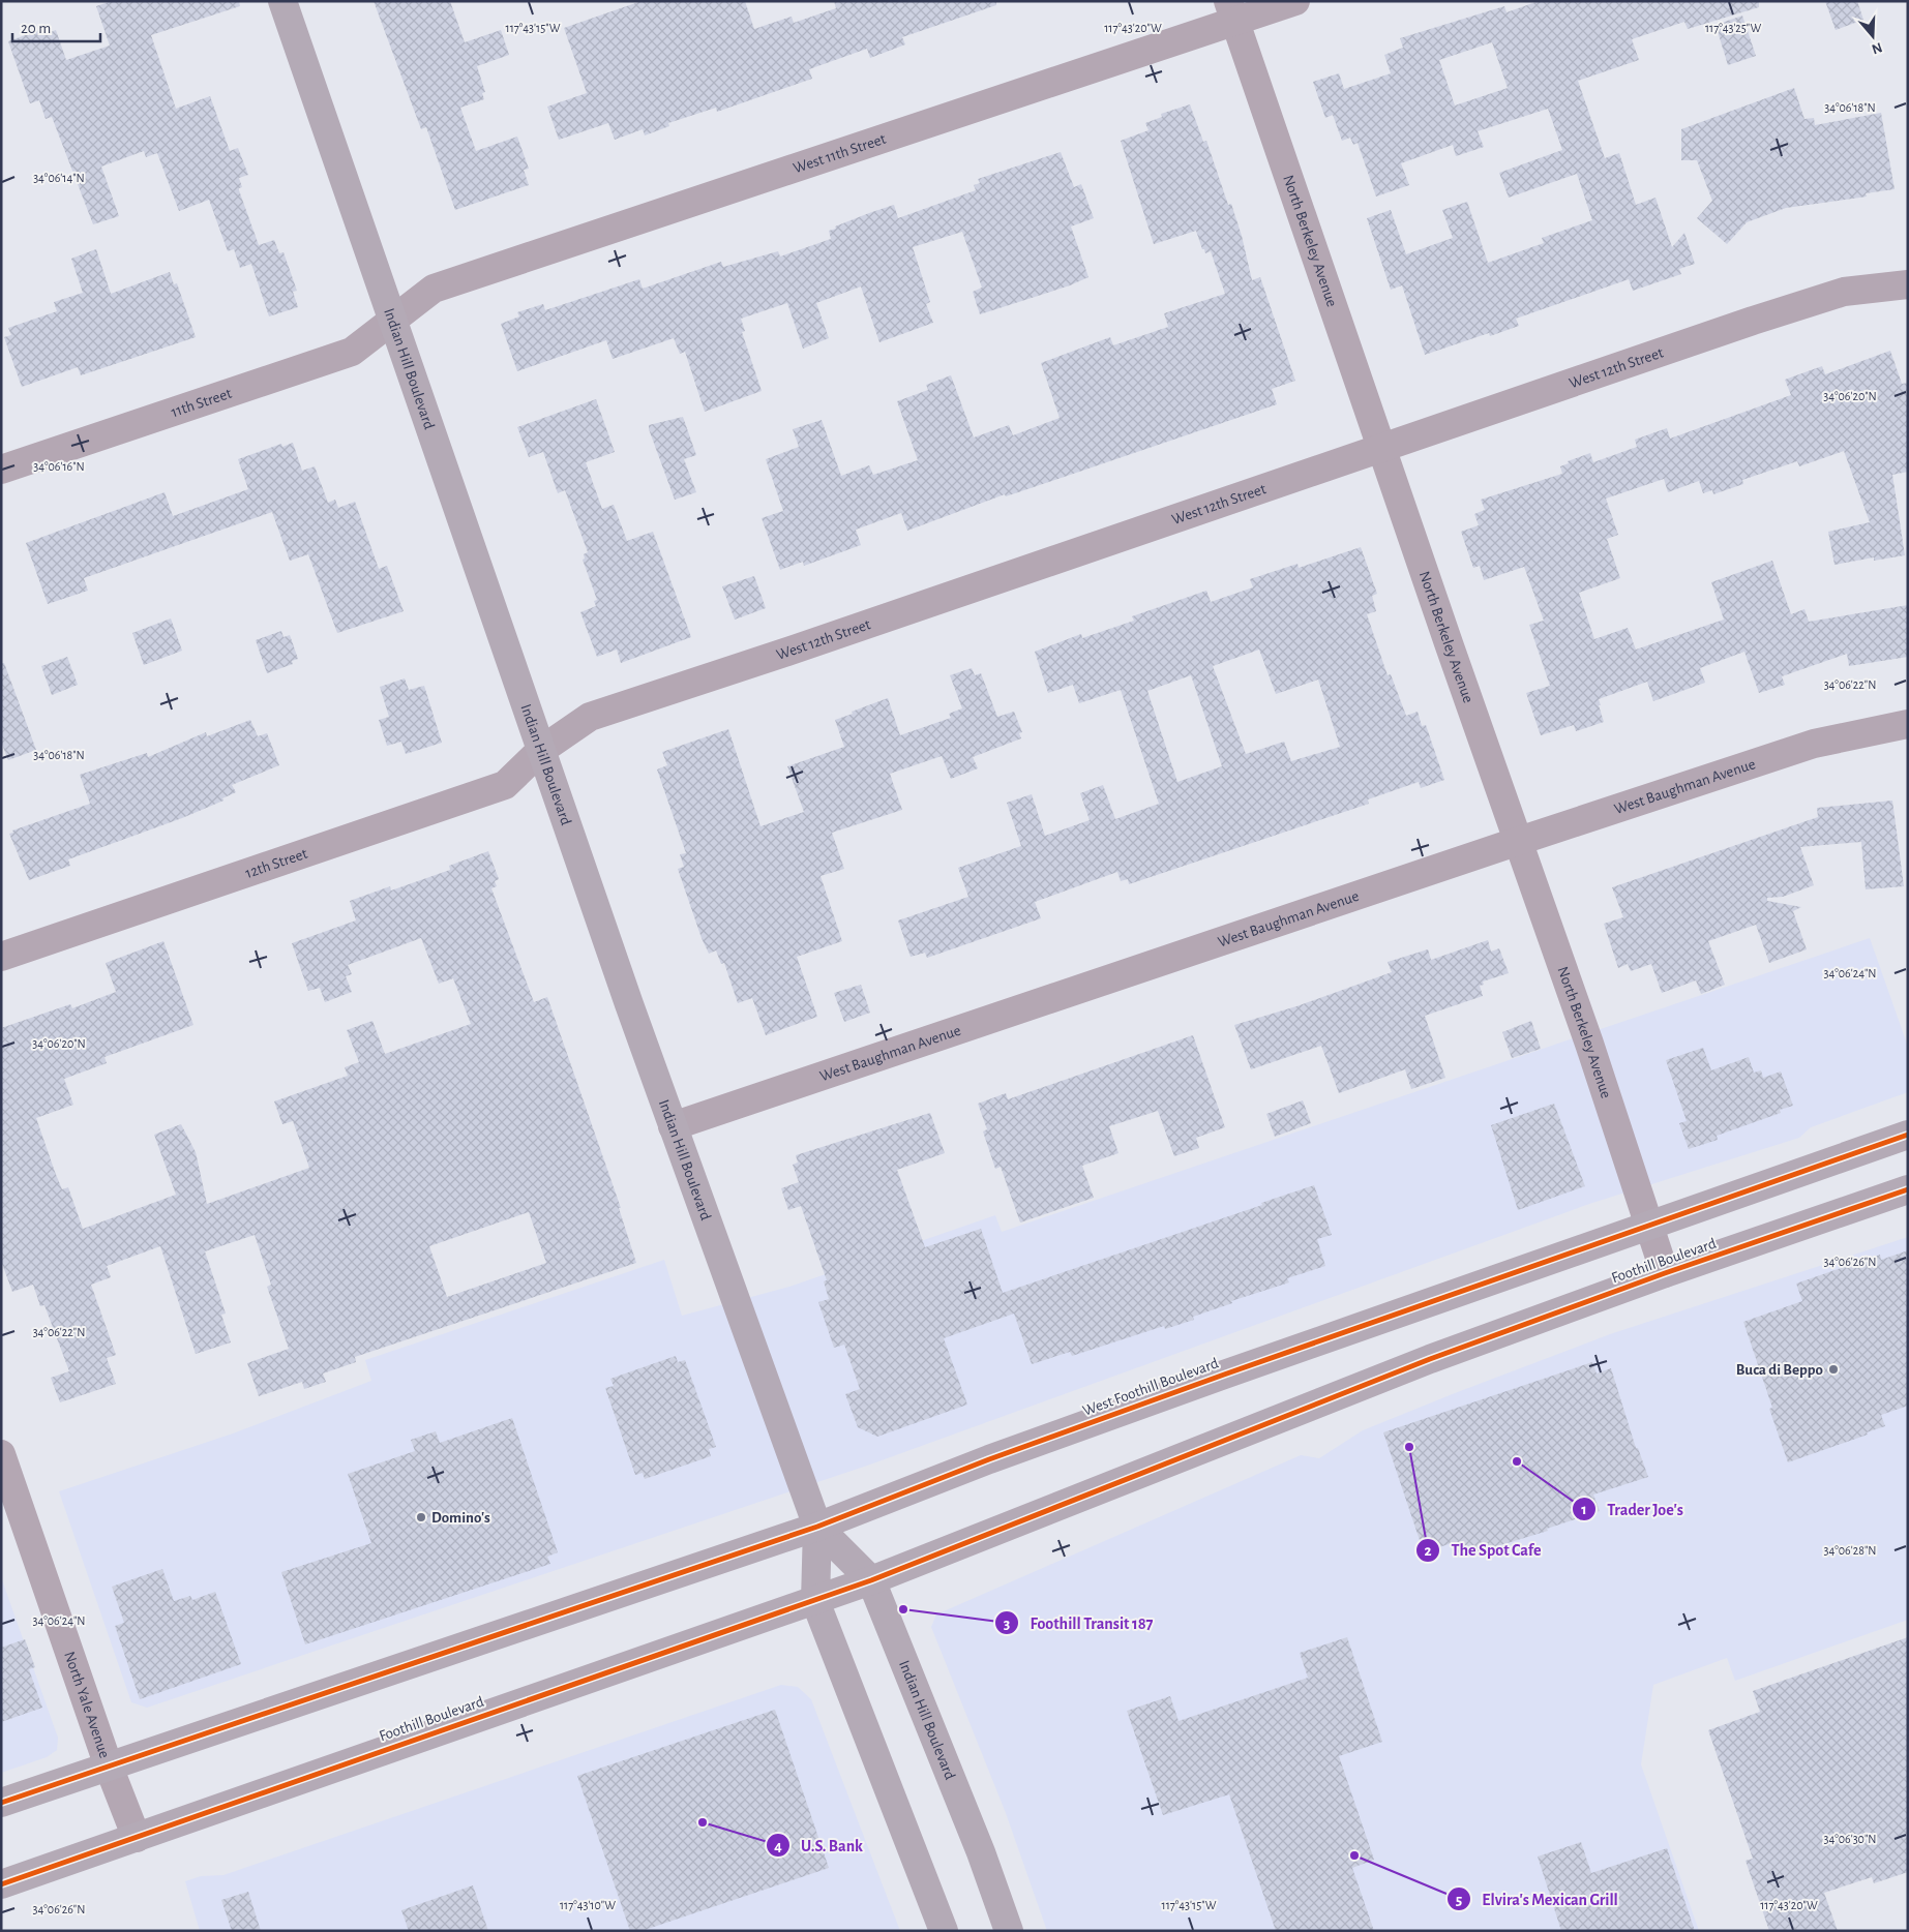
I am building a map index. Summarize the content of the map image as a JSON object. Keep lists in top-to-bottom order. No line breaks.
{"streets":{"main road":["Indian Hill Boulevard","Foothill Boulevard","West Foothill Boulevard"],"street":["West 11th Street","North Berkeley Avenue","West 12th Street","11th Street","West Baughman Avenue","12th Street","North Yale Avenue"]},"crossings":[["West 11th Street","North Berkeley Avenue"],["West 11th Street","Indian Hill Boulevard"],["West 11th Street","11th Street"],["North Berkeley Avenue","West 12th Street"],["North Berkeley Avenue","West Baughman Avenue"],["North Berkeley Avenue","Foothill Boulevard"],["North Berkeley Avenue","West Foothill Boulevard"],["West 12th Street","Indian Hill Boulevard"],["West 12th Street","12th Street"],["Indian Hill Boulevard","11th Street"],["Indian Hill Boulevard","West Baughman Avenue"],["Indian Hill Boulevard","12th Street"],["Indian Hill Boulevard","Foothill Boulevard"],["Indian Hill Boulevard","West Foothill Boulevard"],["Foothill Boulevard","North Yale Avenue"]],"places":["Buca di Beppo","The Spot Cafe","Trader Joe's","Domino's","Foothill Transit 187","U.S. Bank","Elvira's Mexican Grill"],"scale_bar":"20 m","north":"bottom","coordinates":["117°43'25\"W","117°43'15\"W","117°43'20\"W","34°06'18\"N","34°06'14\"N","34°06'20\"N","34°06'16\"N","34°06'22\"N","34°06'24\"N","34°06'26\"N","34°06'28\"N","34°06'30\"N","117°43'10\"W"]}
